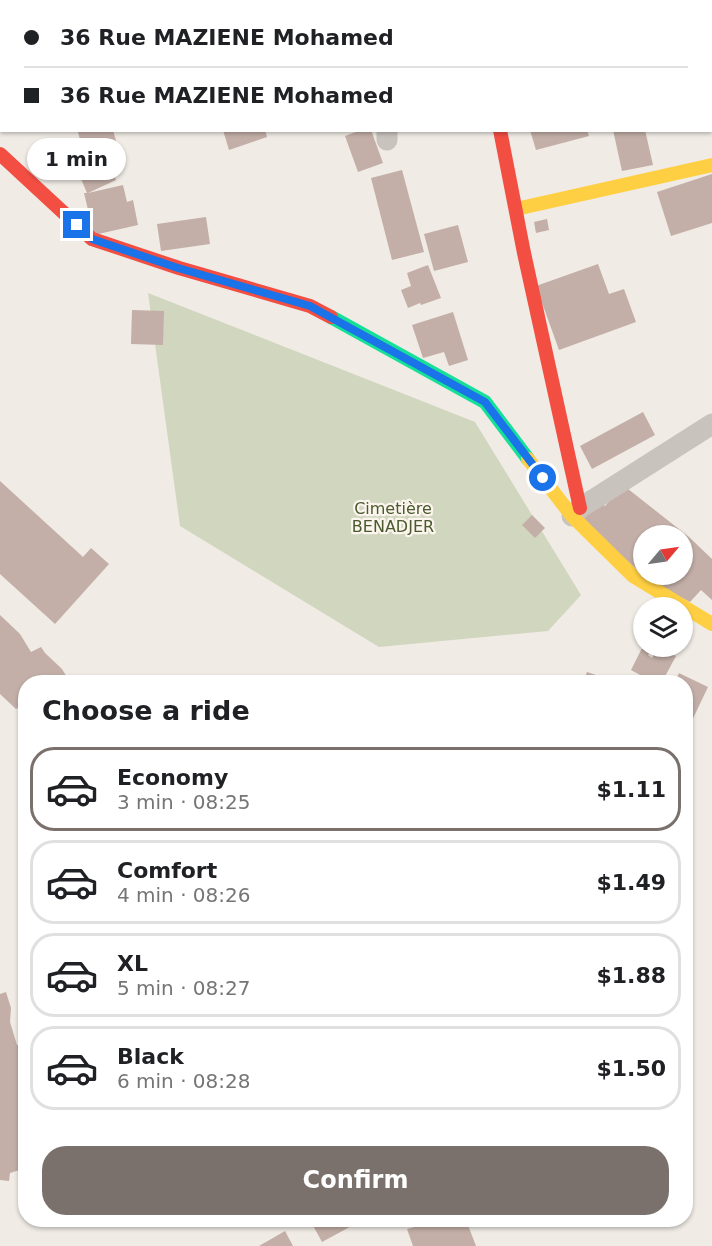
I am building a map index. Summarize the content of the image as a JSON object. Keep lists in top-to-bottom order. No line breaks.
{"parks":["Cimetière BENADJER"],"north":"top right","page":{"banner":["36 Rue MAZIENE Mohamed","36 Rue MAZIENE Mohamed"],"bubble":"1 min","heading":"Choose a ride","list":[{"name":"Economy","note":"3 min · 08:25","value":"$1.11"},{"name":"Comfort","note":"4 min · 08:26","value":"$1.49"},{"name":"XL","note":"5 min · 08:27","value":"$1.88"},{"name":"Black","note":"6 min · 08:28","value":"$1.50"}],"buttons":"Confirm"}}
